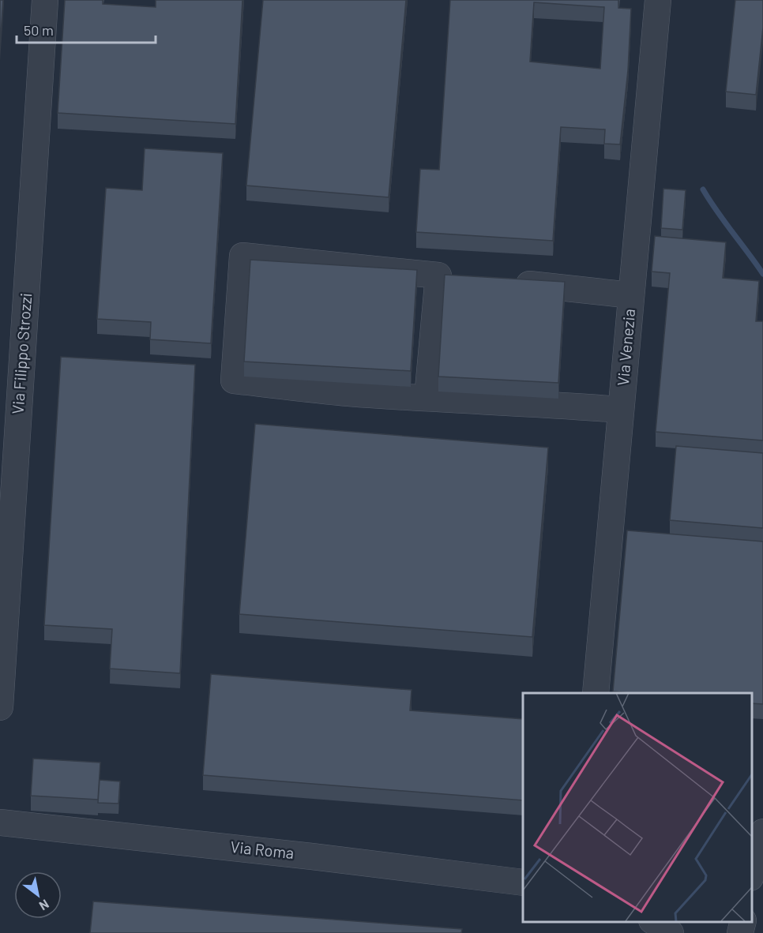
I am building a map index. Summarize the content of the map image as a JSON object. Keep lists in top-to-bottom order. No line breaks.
{"streets":{"street":["Via Venezia","Via Filippo Strozzi","Via Roma"]},"scale_bar":"50 m","north":"bottom right"}
